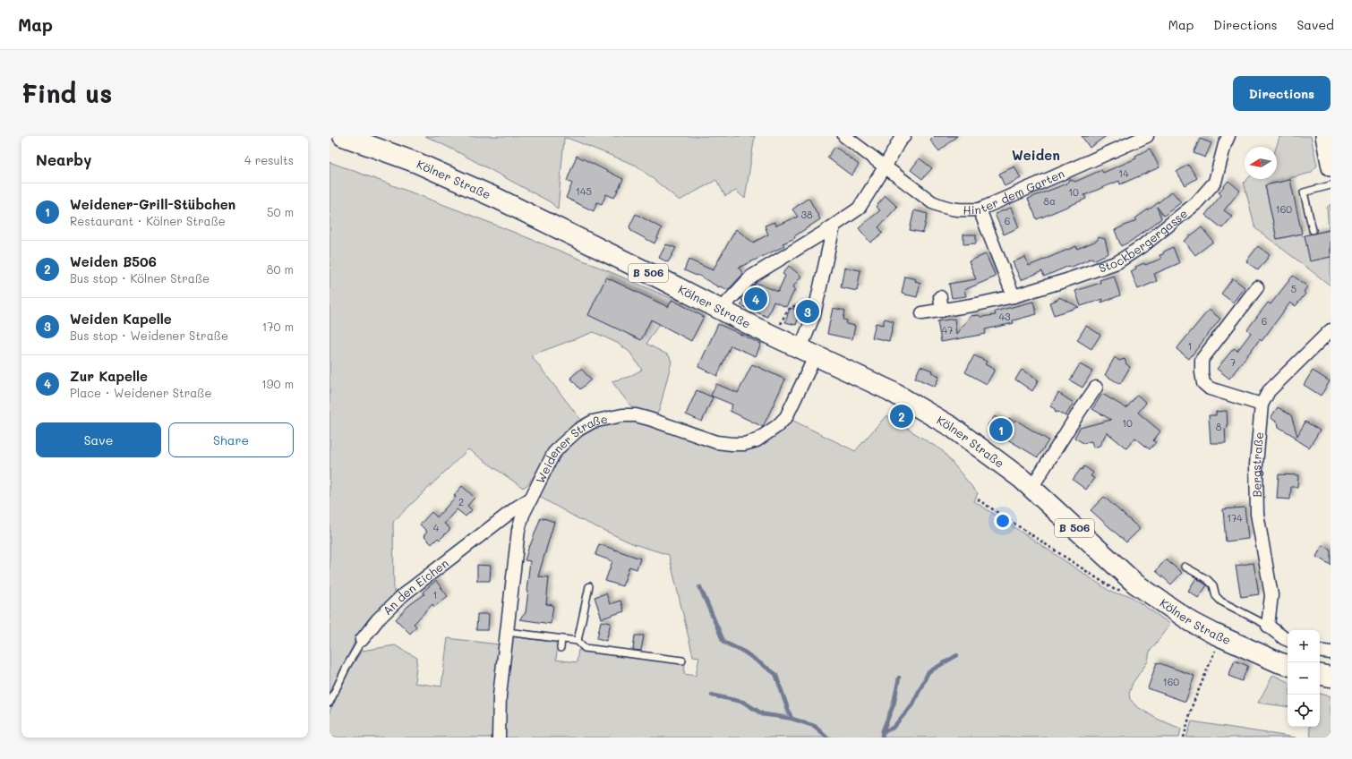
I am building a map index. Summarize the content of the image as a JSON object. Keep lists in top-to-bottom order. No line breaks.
{"streets":{"main road":["Kölner Straße","B 506"],"street":["Hinter dem Garten","Stockbergergasse","Weidener Straße","Bergstraße","An den Eichen"]},"crossings":[["Kölner Straße","Weidener Straße"],["Weidener Straße","An den Eichen"]],"districts":["Weiden"],"house_numbers":["14","145","10","8a","160","38","6","5","43","6","47","1","7","10","8","2","174","4","1","160"],"north":"left","page":{"header":"Map","nav":["Map","Directions","Saved"],"buttons":["Directions",["Save","Share"]],"title":"Find us","heading":["Nearby","4 results"],"list":[{"mark":"1","name":"Weidener-Grill-Stübchen","note":"Restaurant · Kölner Straße","value":"50 m"},{"mark":"2","name":"Weiden B506","note":"Bus stop · Kölner Straße","value":"80 m"},{"mark":"3","name":"Weiden Kapelle","note":"Bus stop · Weidener Straße","value":"170 m"},{"mark":"4","name":"Zur Kapelle","note":"Place · Weidener Straße","value":"190 m"}],"pins":["4","3","2","1"],"map_buttons":["+","−"]}}
